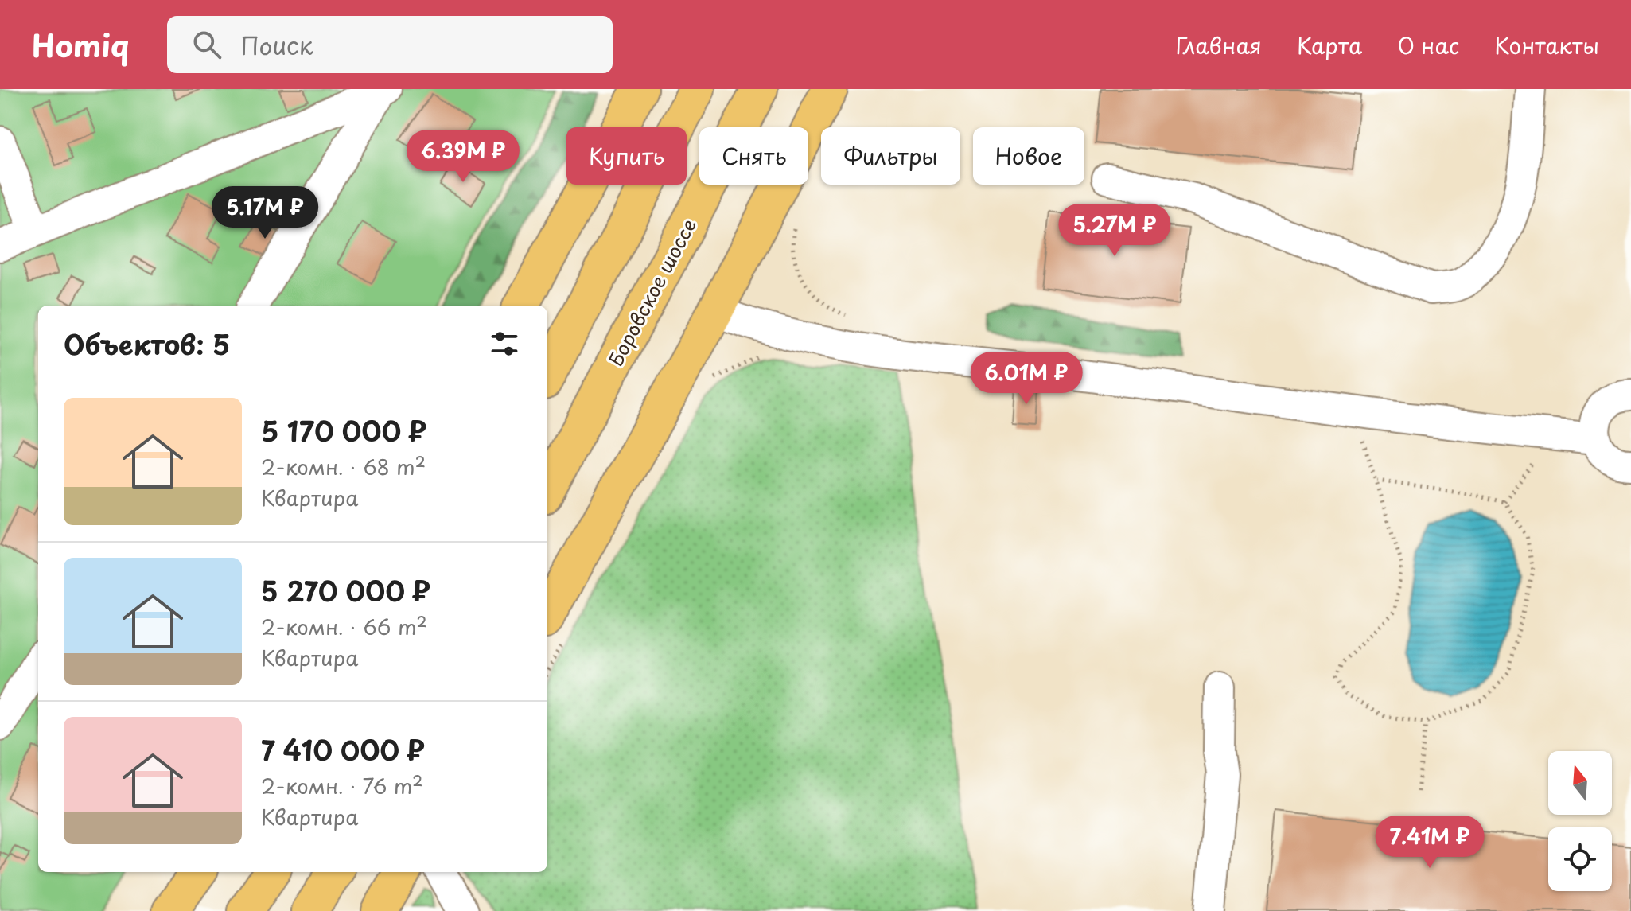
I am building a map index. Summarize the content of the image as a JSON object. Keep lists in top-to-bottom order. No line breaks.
{"streets":{"main road":["Боровское шоссе"]},"north":"top","page":{"header":"Homiq","search":"Поиск","nav":["Главная","Карта","О нас","Контакты"],"chip":["Купить","Снять","Фильтры","Новое"],"price":["6.39M ₽","5.17M ₽","5.27M ₽","6.01M ₽","7.41M ₽"],"heading":"Объектов: 5","list":[{"name":"5 170 000 ₽","note":"2-комн. · 68 m² · Квартира"},{"name":"5 270 000 ₽","note":"2-комн. · 66 m² · Квартира"},{"name":"7 410 000 ₽","note":"2-комн. · 76 m² · Квартира"}]}}
